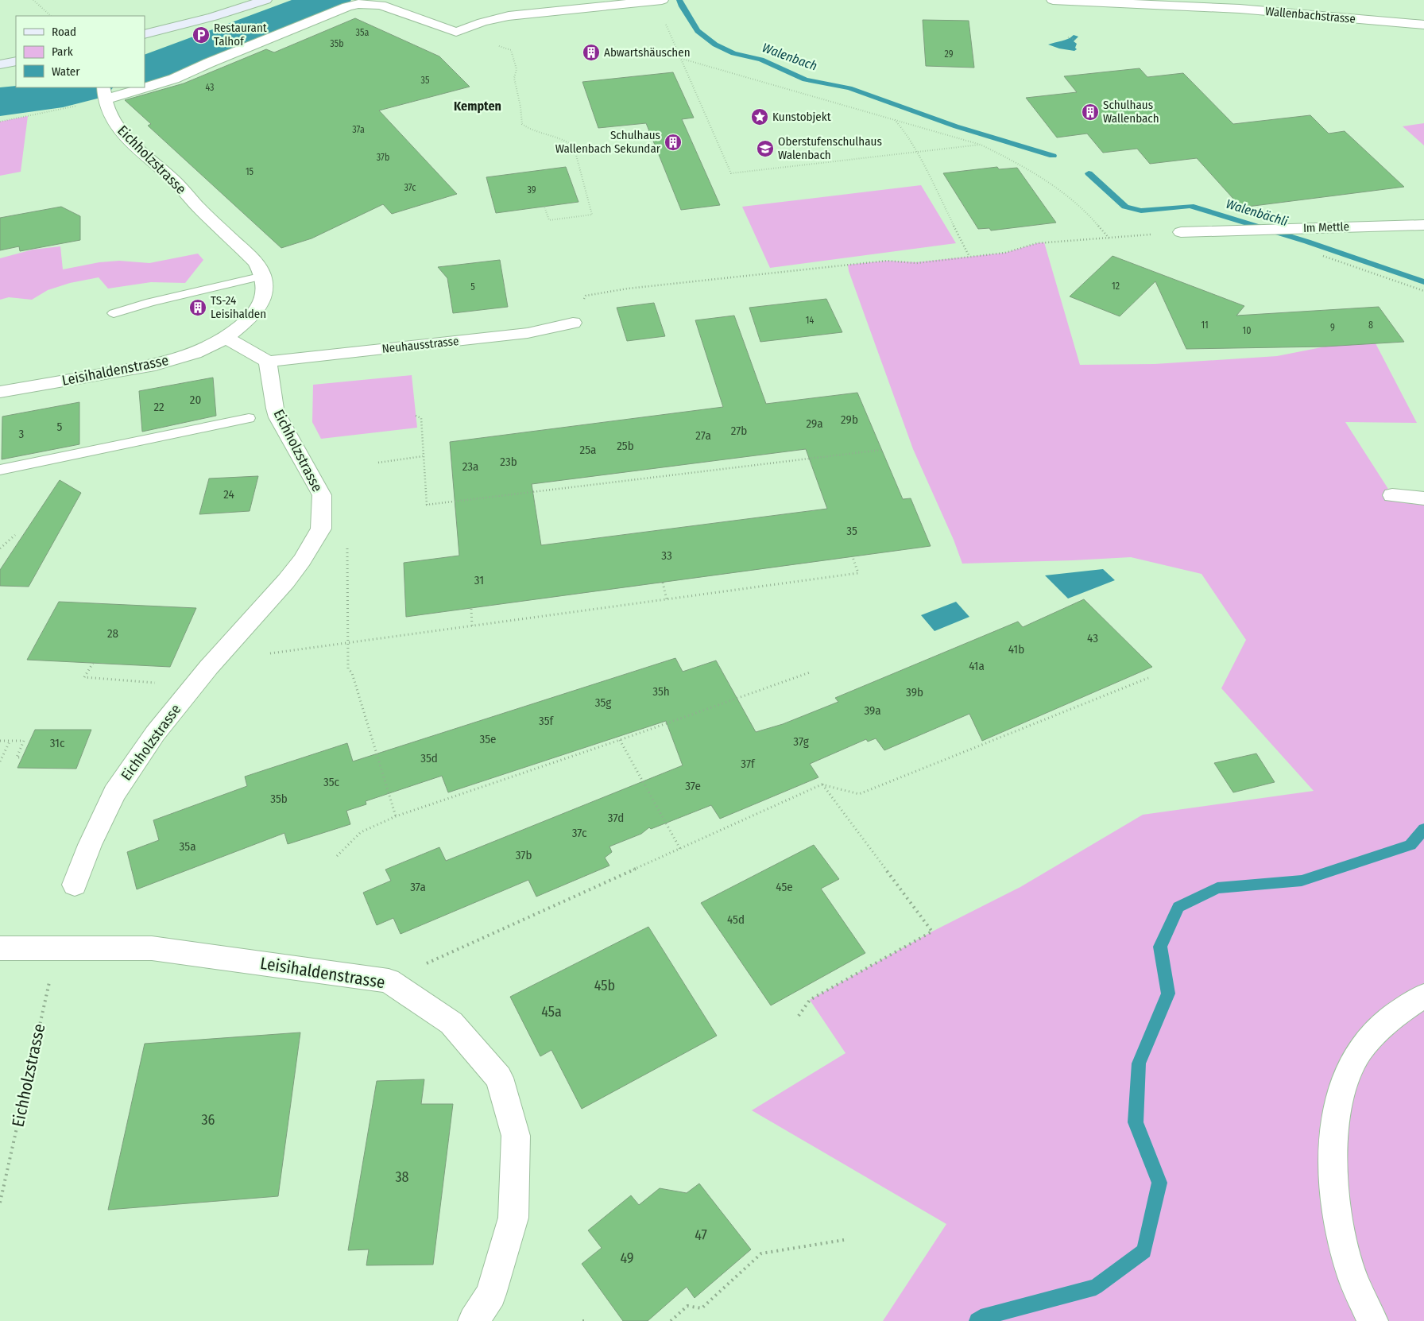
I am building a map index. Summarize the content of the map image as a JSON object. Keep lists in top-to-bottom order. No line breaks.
{"streets":{"street":["Wallenbachstrasse","Eichholzstrasse","Im Mettle","Neuhausstrasse","Leisihaldenstrasse"]},"crossings":[["Eichholzstrasse","Neuhausstrasse"],["Eichholzstrasse","Leisihaldenstrasse"]],"districts":["Kempten"],"water":["Walenbach","Walenbächli"],"places":{"parking":["Restaurant Talhof"],"building":["Abwartshäuschen","Schulhaus Wallenbach","Schulhaus Wallenbach Sekundar","TS-24 Leisihalden"],"place":["Kunstobjekt"],"school or university":["Oberstufenschulhaus Walenbach"]},"house_numbers":["35a","35b","29","35","43","37a","37b","15","37c","39","12","5","14","11","8","9","10","20","22","29b","29a","5","27b","3","27a","25b","25a","23b","23a","24","35","33","31","28","43","41b","41a","35h","39b","35g","39a","35f","35e","37g","31c","35d","37f","35c","37e","35b","37d","37c","35a","37b","37a","45e","45d","45b","45a","36","38","47","49"],"legend":["Road","Park","Water"]}
